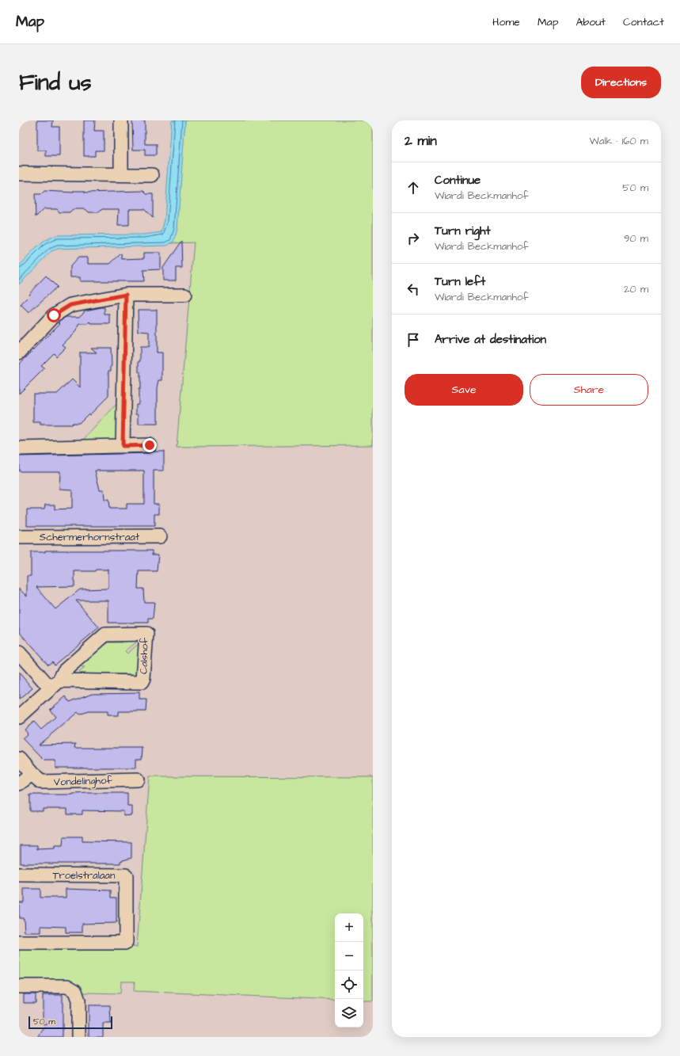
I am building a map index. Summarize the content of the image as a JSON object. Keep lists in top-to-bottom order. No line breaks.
{"streets":{"street":["Schermerhornstraat","Calshof","Vondelinghof","Troelstralaan"]},"scale_bar":"50 m","page":{"header":"Map","nav":["Home","Map","About","Contact"],"buttons":["Directions",["Save","Share"]],"title":"Find us","heading":["2 min","Walk · 160 m"],"list":[["Continue","Wiardi Beckmanhof","50 m"],["Turn right","Wiardi Beckmanhof","90 m"],["Turn left","Wiardi Beckmanhof","20 m"],"Arrive at destination"],"map_buttons":["+","−"],"scale":"50 m"}}
